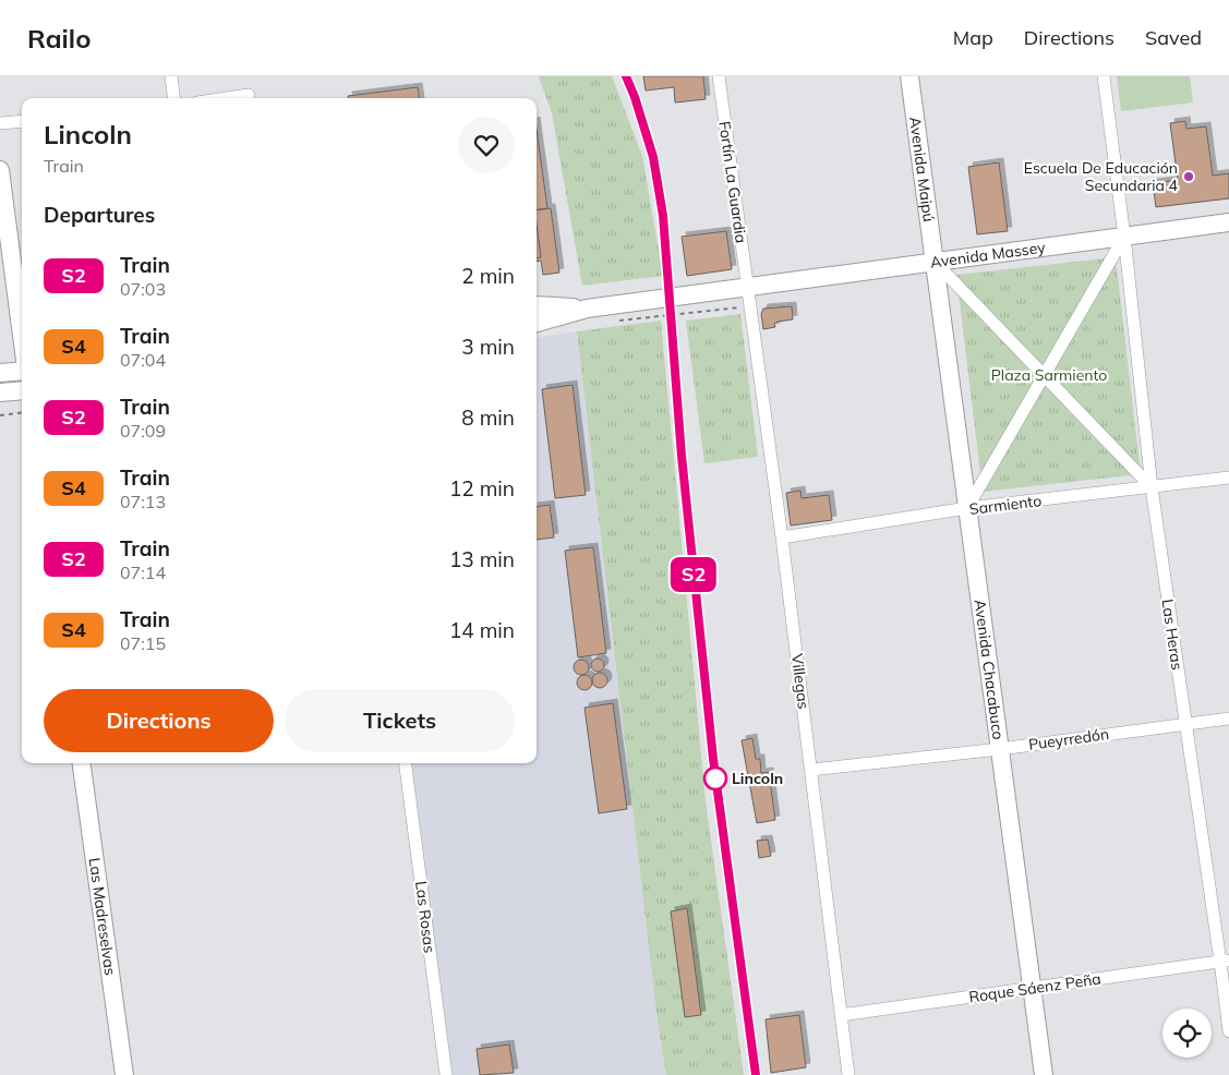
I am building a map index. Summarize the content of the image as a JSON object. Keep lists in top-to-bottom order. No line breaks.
{"streets":{"main road":["Avenida Maipú","Avenida Massey","Avenida Chacabuco","Las Madreselvas"],"street":["Fortín La Guardia","Sarmiento","Las Heras","Villegas","Pueyrredón","Las Rosas","Roque Sáenz Peña"]},"crossings":[["Avenida Maipú","Avenida Massey"],["Avenida Maipú","Avenida Chacabuco"],["Fortín La Guardia","Avenida Massey"],["Fortín La Guardia","Villegas"],["Avenida Massey","Las Heras"],["Avenida Massey","Avenida Chacabuco"],["Avenida Massey","Villegas"],["Sarmiento","Las Heras"],["Sarmiento","Avenida Chacabuco"],["Sarmiento","Villegas"],["Las Heras","Pueyrredón"],["Las Heras","Roque Sáenz Peña"],["Avenida Chacabuco","Pueyrredón"],["Avenida Chacabuco","Roque Sáenz Peña"],["Villegas","Pueyrredón"],["Villegas","Roque Sáenz Peña"]],"parks":["Plaza Sarmiento"],"places":["Escuela De Educación Secundaria 4","Lincoln"],"page":{"header":"Railo","nav":["Map","Directions","Saved"],"on_map":"S2","heading":[["Lincoln","Train"],"Departures"],"list":[{"mark":"S2","name":"Train","note":"07:03","value":"2 min"},{"mark":"S4","name":"Train","note":"07:04","value":"3 min"},{"mark":"S2","name":"Train","note":"07:09","value":"8 min"},{"mark":"S4","name":"Train","note":"07:13","value":"12 min"},{"mark":"S2","name":"Train","note":"07:14","value":"13 min"},{"mark":"S4","name":"Train","note":"07:15","value":"14 min"}],"buttons":["Directions","Tickets"]}}
